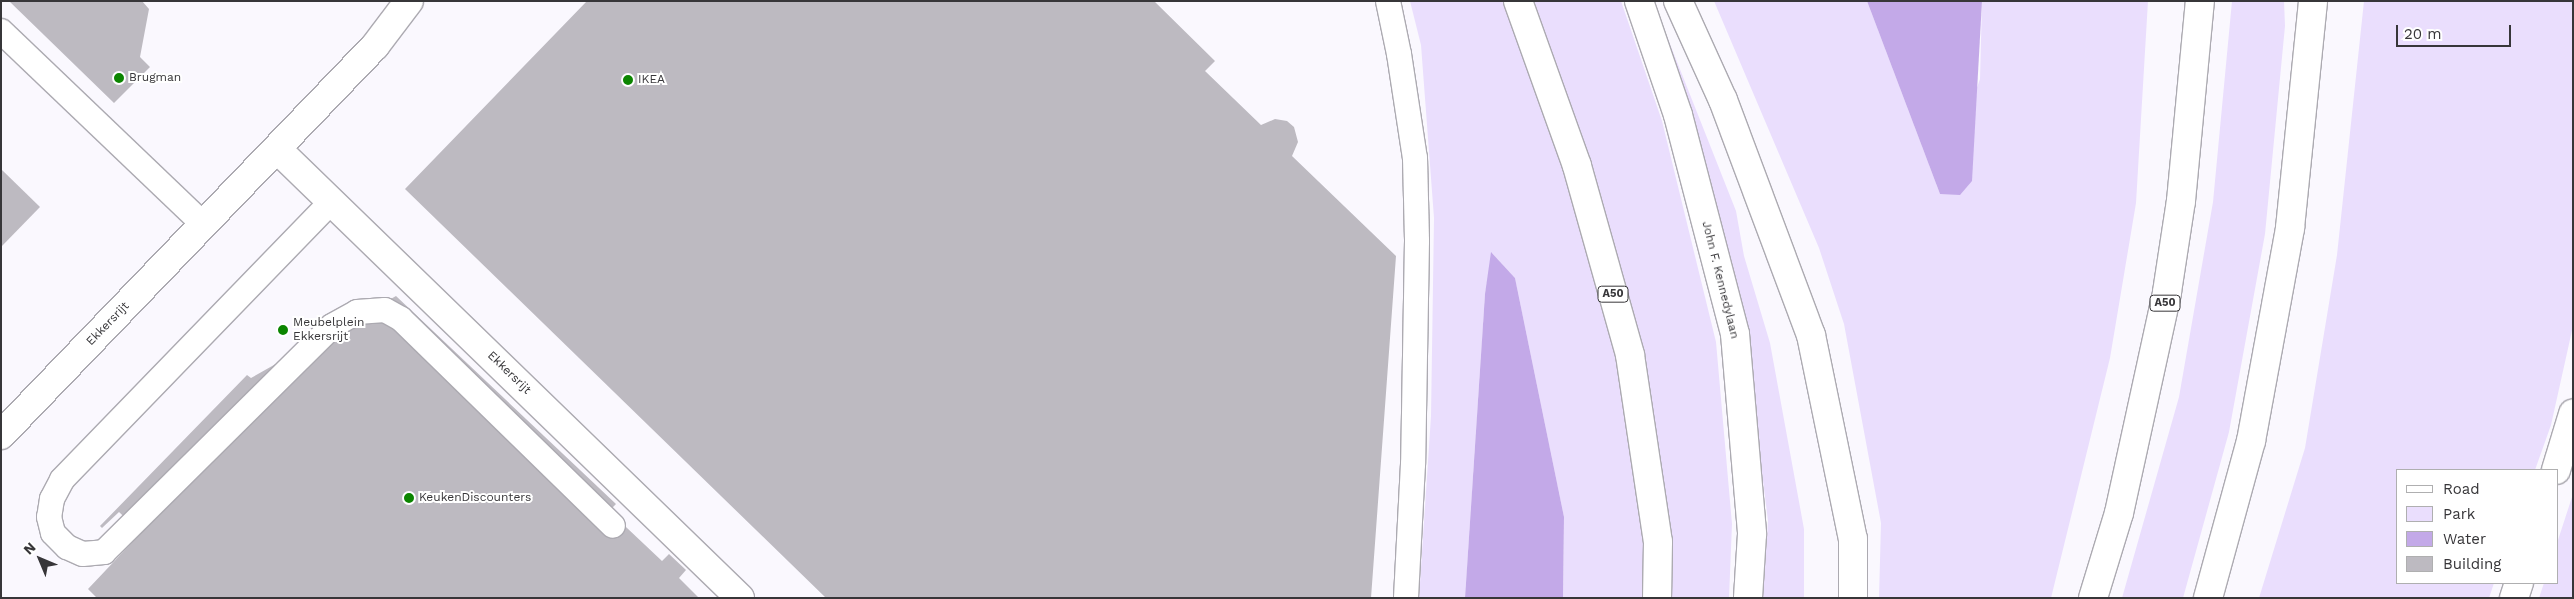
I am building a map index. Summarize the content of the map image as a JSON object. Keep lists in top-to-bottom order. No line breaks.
{"streets":{"main road":["John F. Kennedylaan","A50","Ekkersrijt"]},"places":["Brugman","IKEA","Meubelplein Ekkersrijt","KeukenDiscounters"],"legend":["Road","Park","Water","Building"],"scale_bar":"20 m","north":"top left"}
